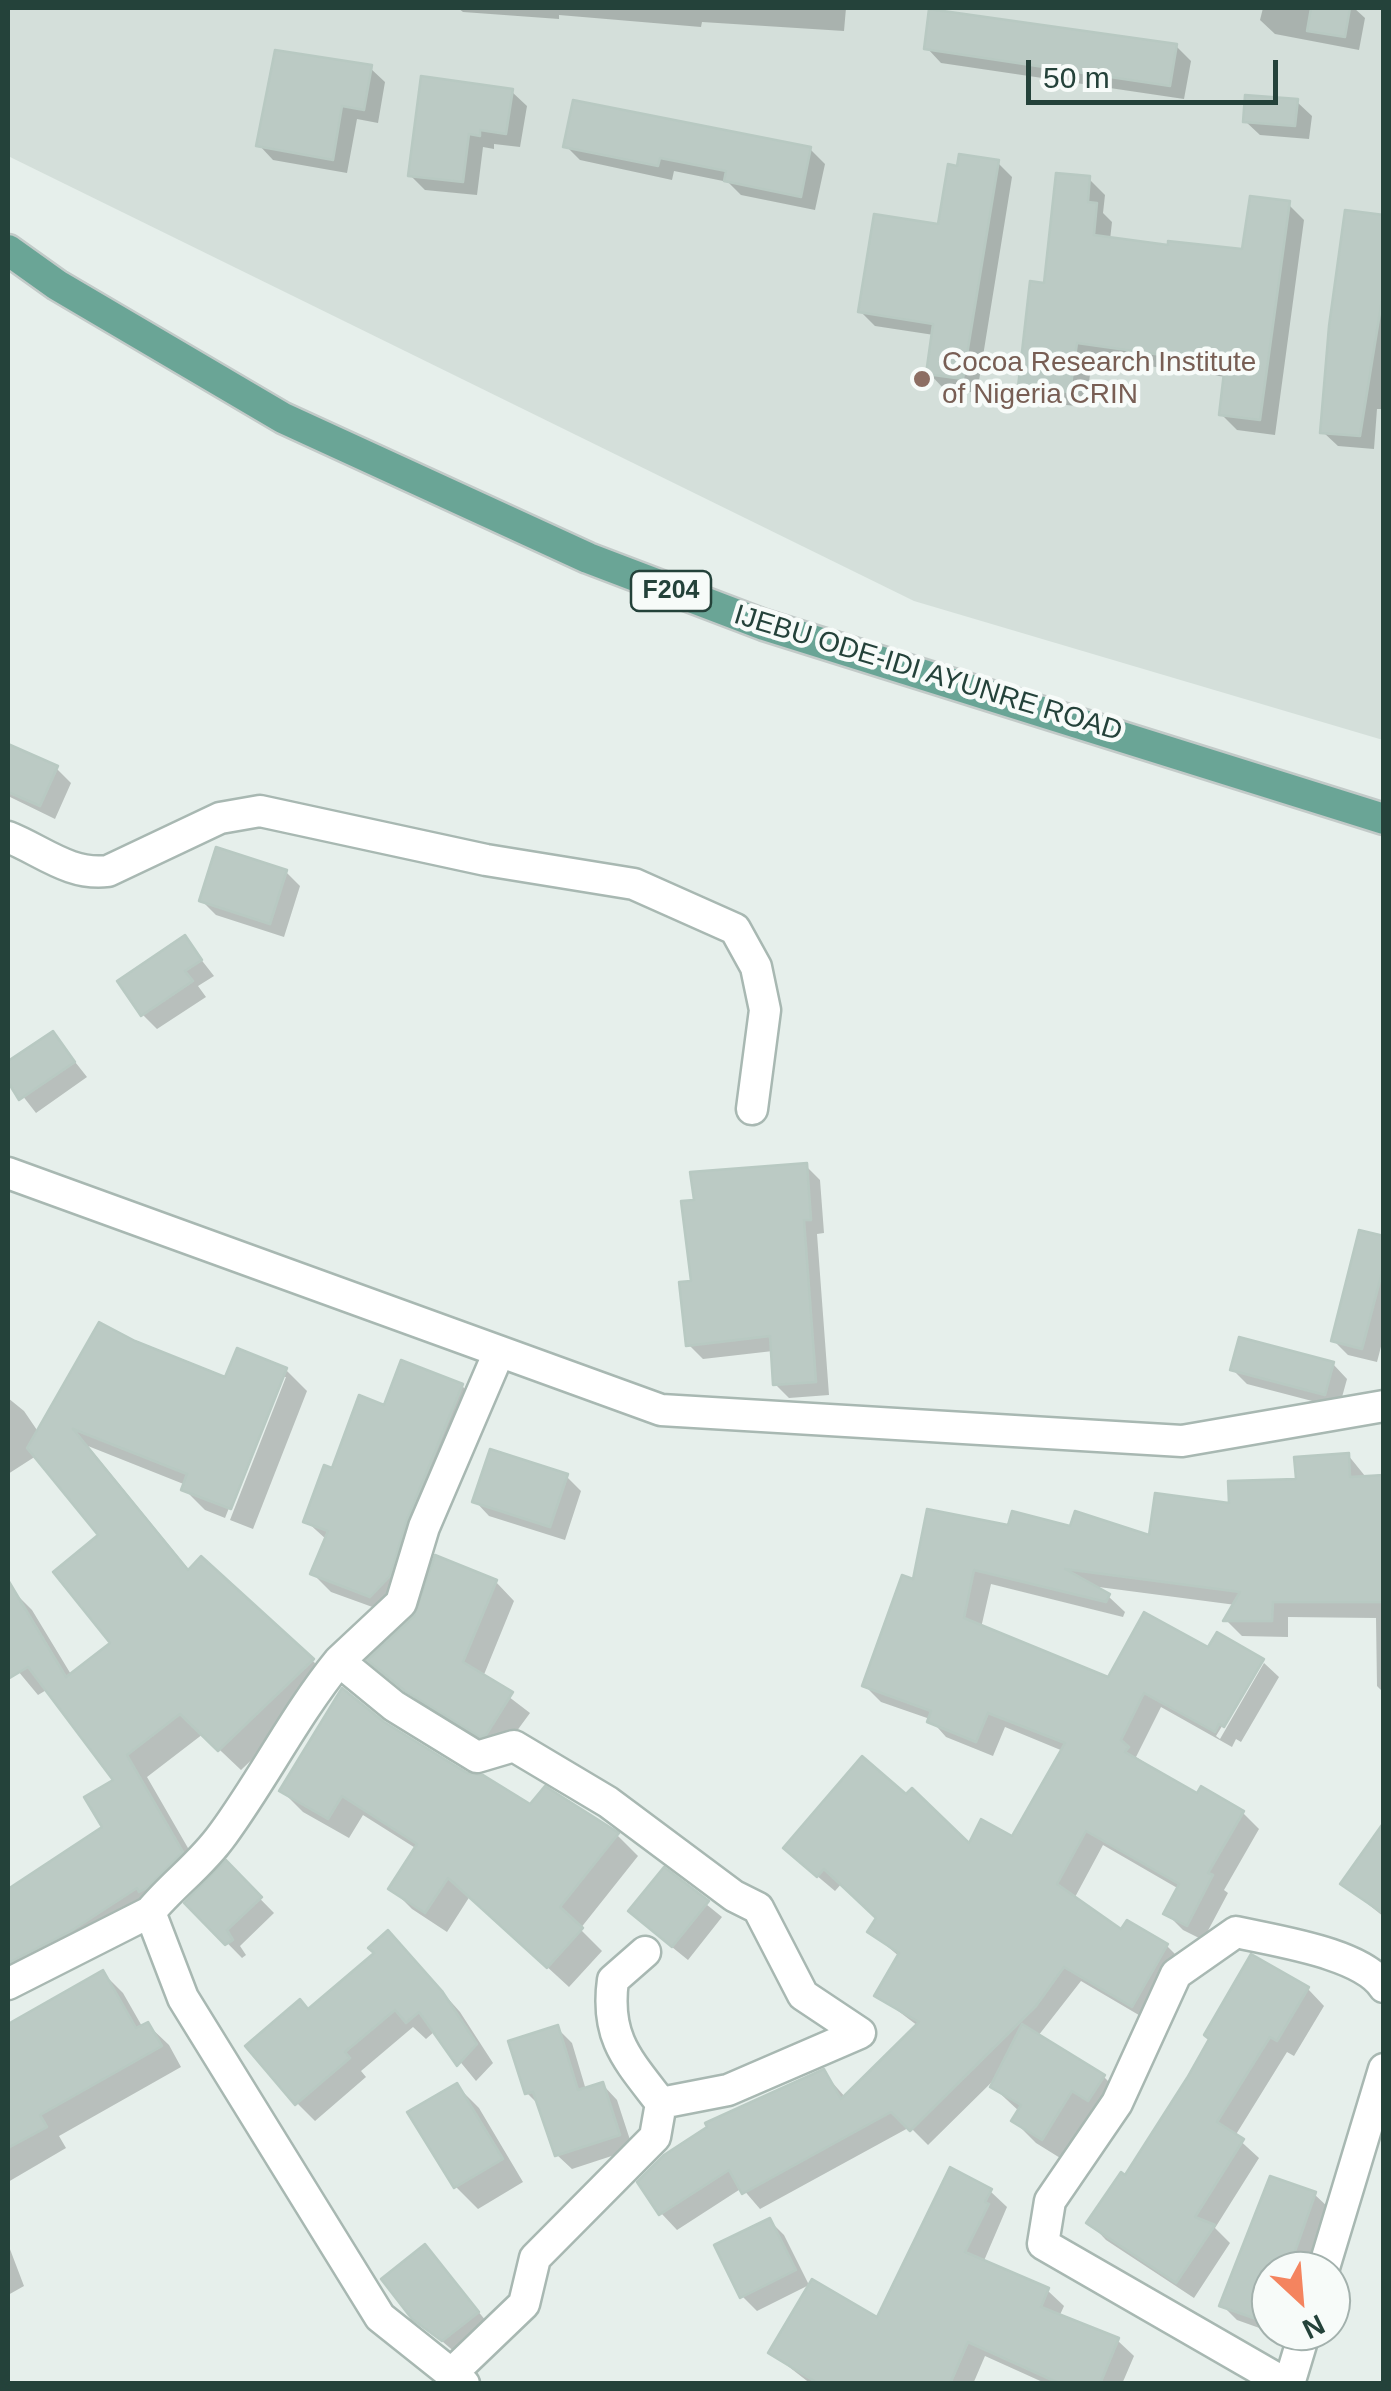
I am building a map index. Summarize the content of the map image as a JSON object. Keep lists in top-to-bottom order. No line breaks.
{"streets":{"main road":["F204","IJEBU ODE-IDI AYUNRE ROAD"]},"places":["Cocoa Research Institute of Nigeria CRIN"],"scale_bar":"50 m","north":"bottom right"}
